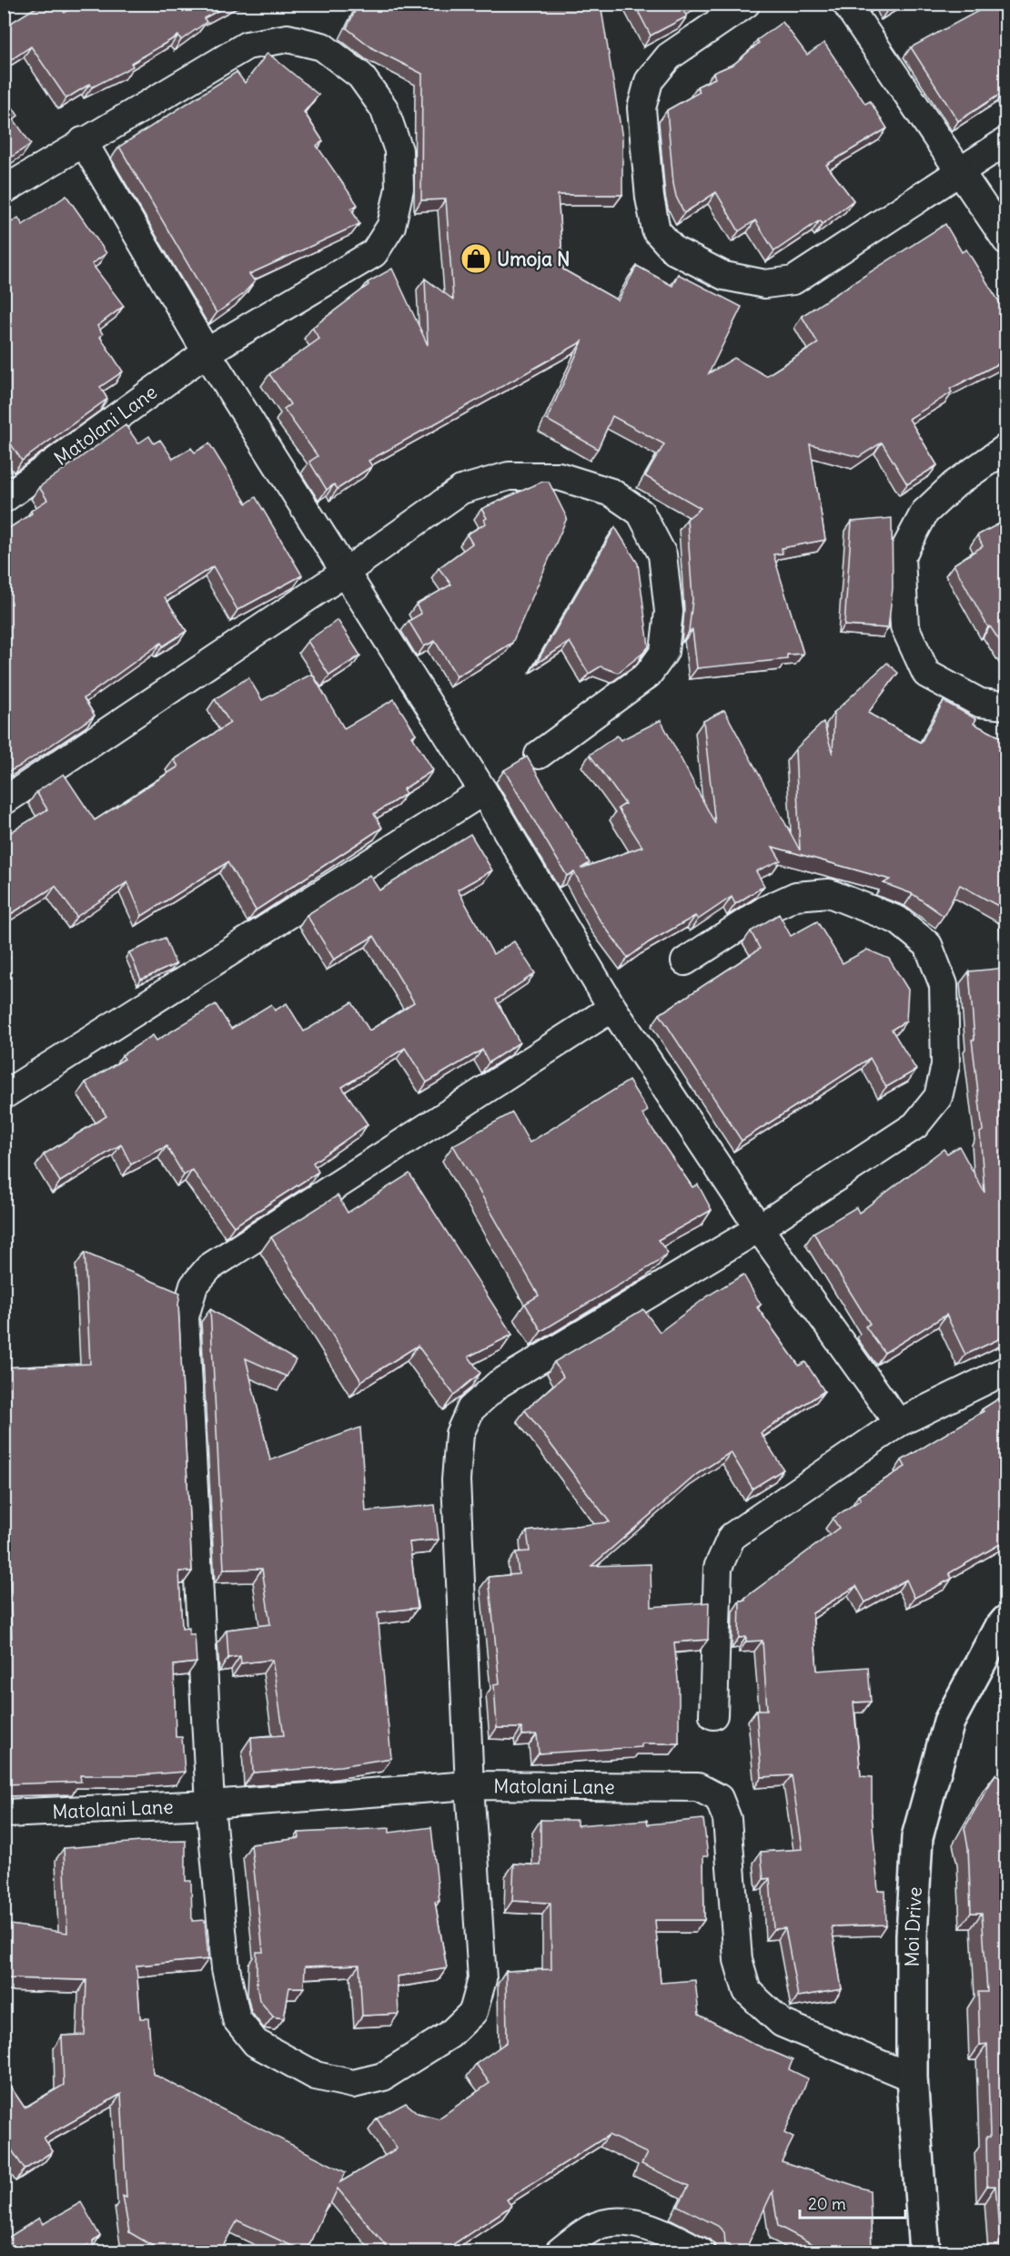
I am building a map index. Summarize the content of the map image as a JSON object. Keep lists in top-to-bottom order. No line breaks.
{"streets":{"street":["Matolani Lane","Moi Drive"]},"crossings":[["Matolani Lane","Moi Drive"]],"places":{"shop":["Umoja N"]},"scale_bar":"20 m"}
